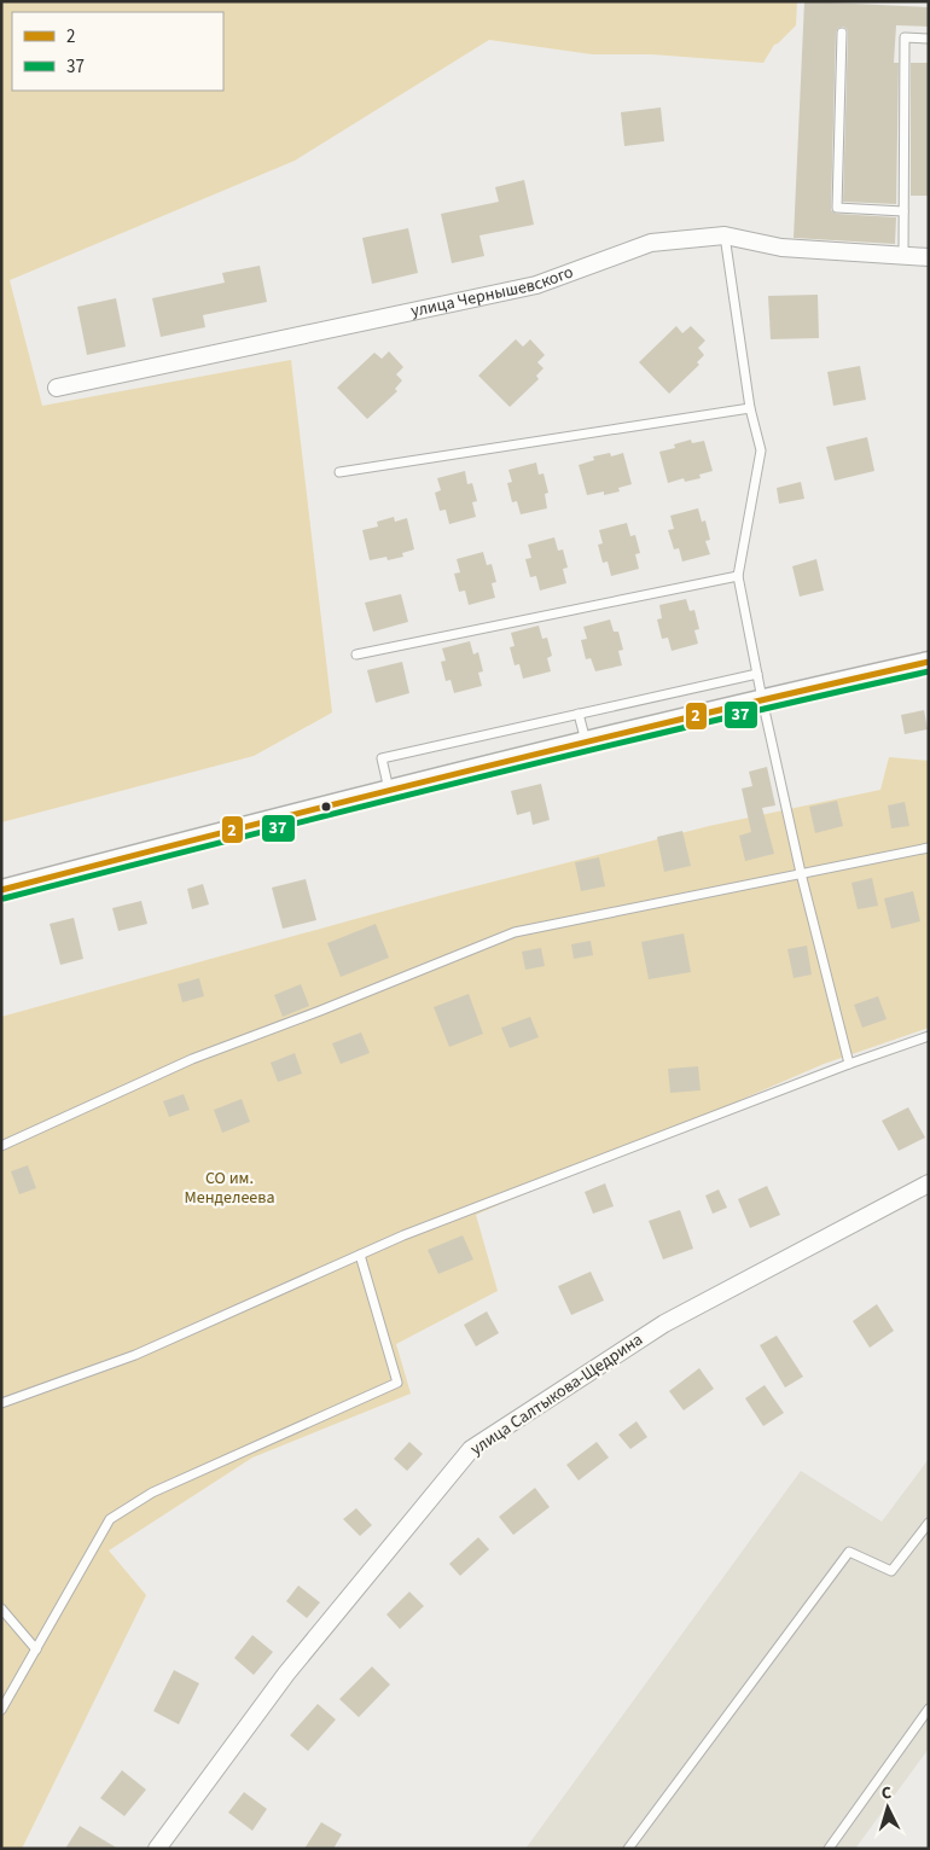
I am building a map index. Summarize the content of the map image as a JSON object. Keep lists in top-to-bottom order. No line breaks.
{"streets":{"street":["улица Чернышевского","улица Салтыкова-Щедрина"]},"parks":["СО им. Менделеева"],"lines":["transit line 2","transit line 37"],"legend":["2","37"],"north":"top"}
